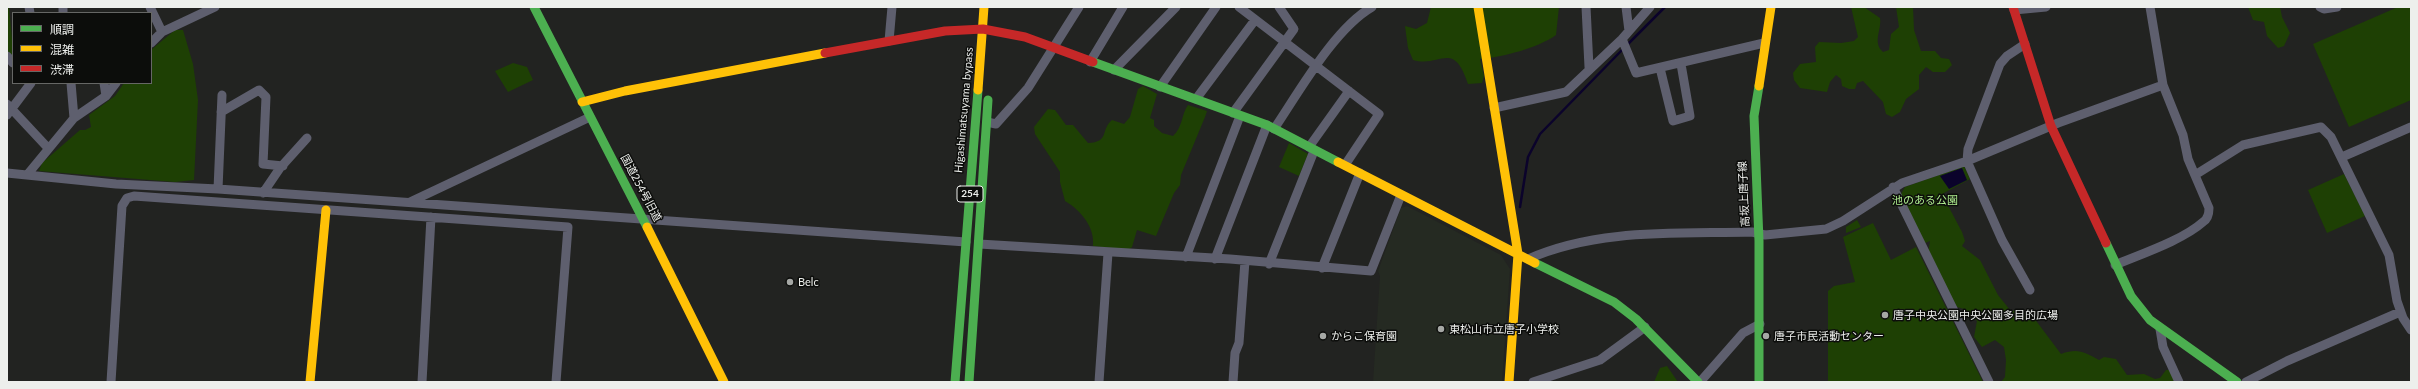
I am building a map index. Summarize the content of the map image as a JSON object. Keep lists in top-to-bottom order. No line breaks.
{"streets":{"main road":["Higashimatsuyama bypass","国道254号旧道","254","高坂上唐子線"]},"parks":["池のある公園"],"places":["Belc","唐子中央公園中央公園多目的広場","東松山市立唐子小学校","からこ保育園","唐子市民活動センター"],"legend":["順調","混雑","渋滞"]}
